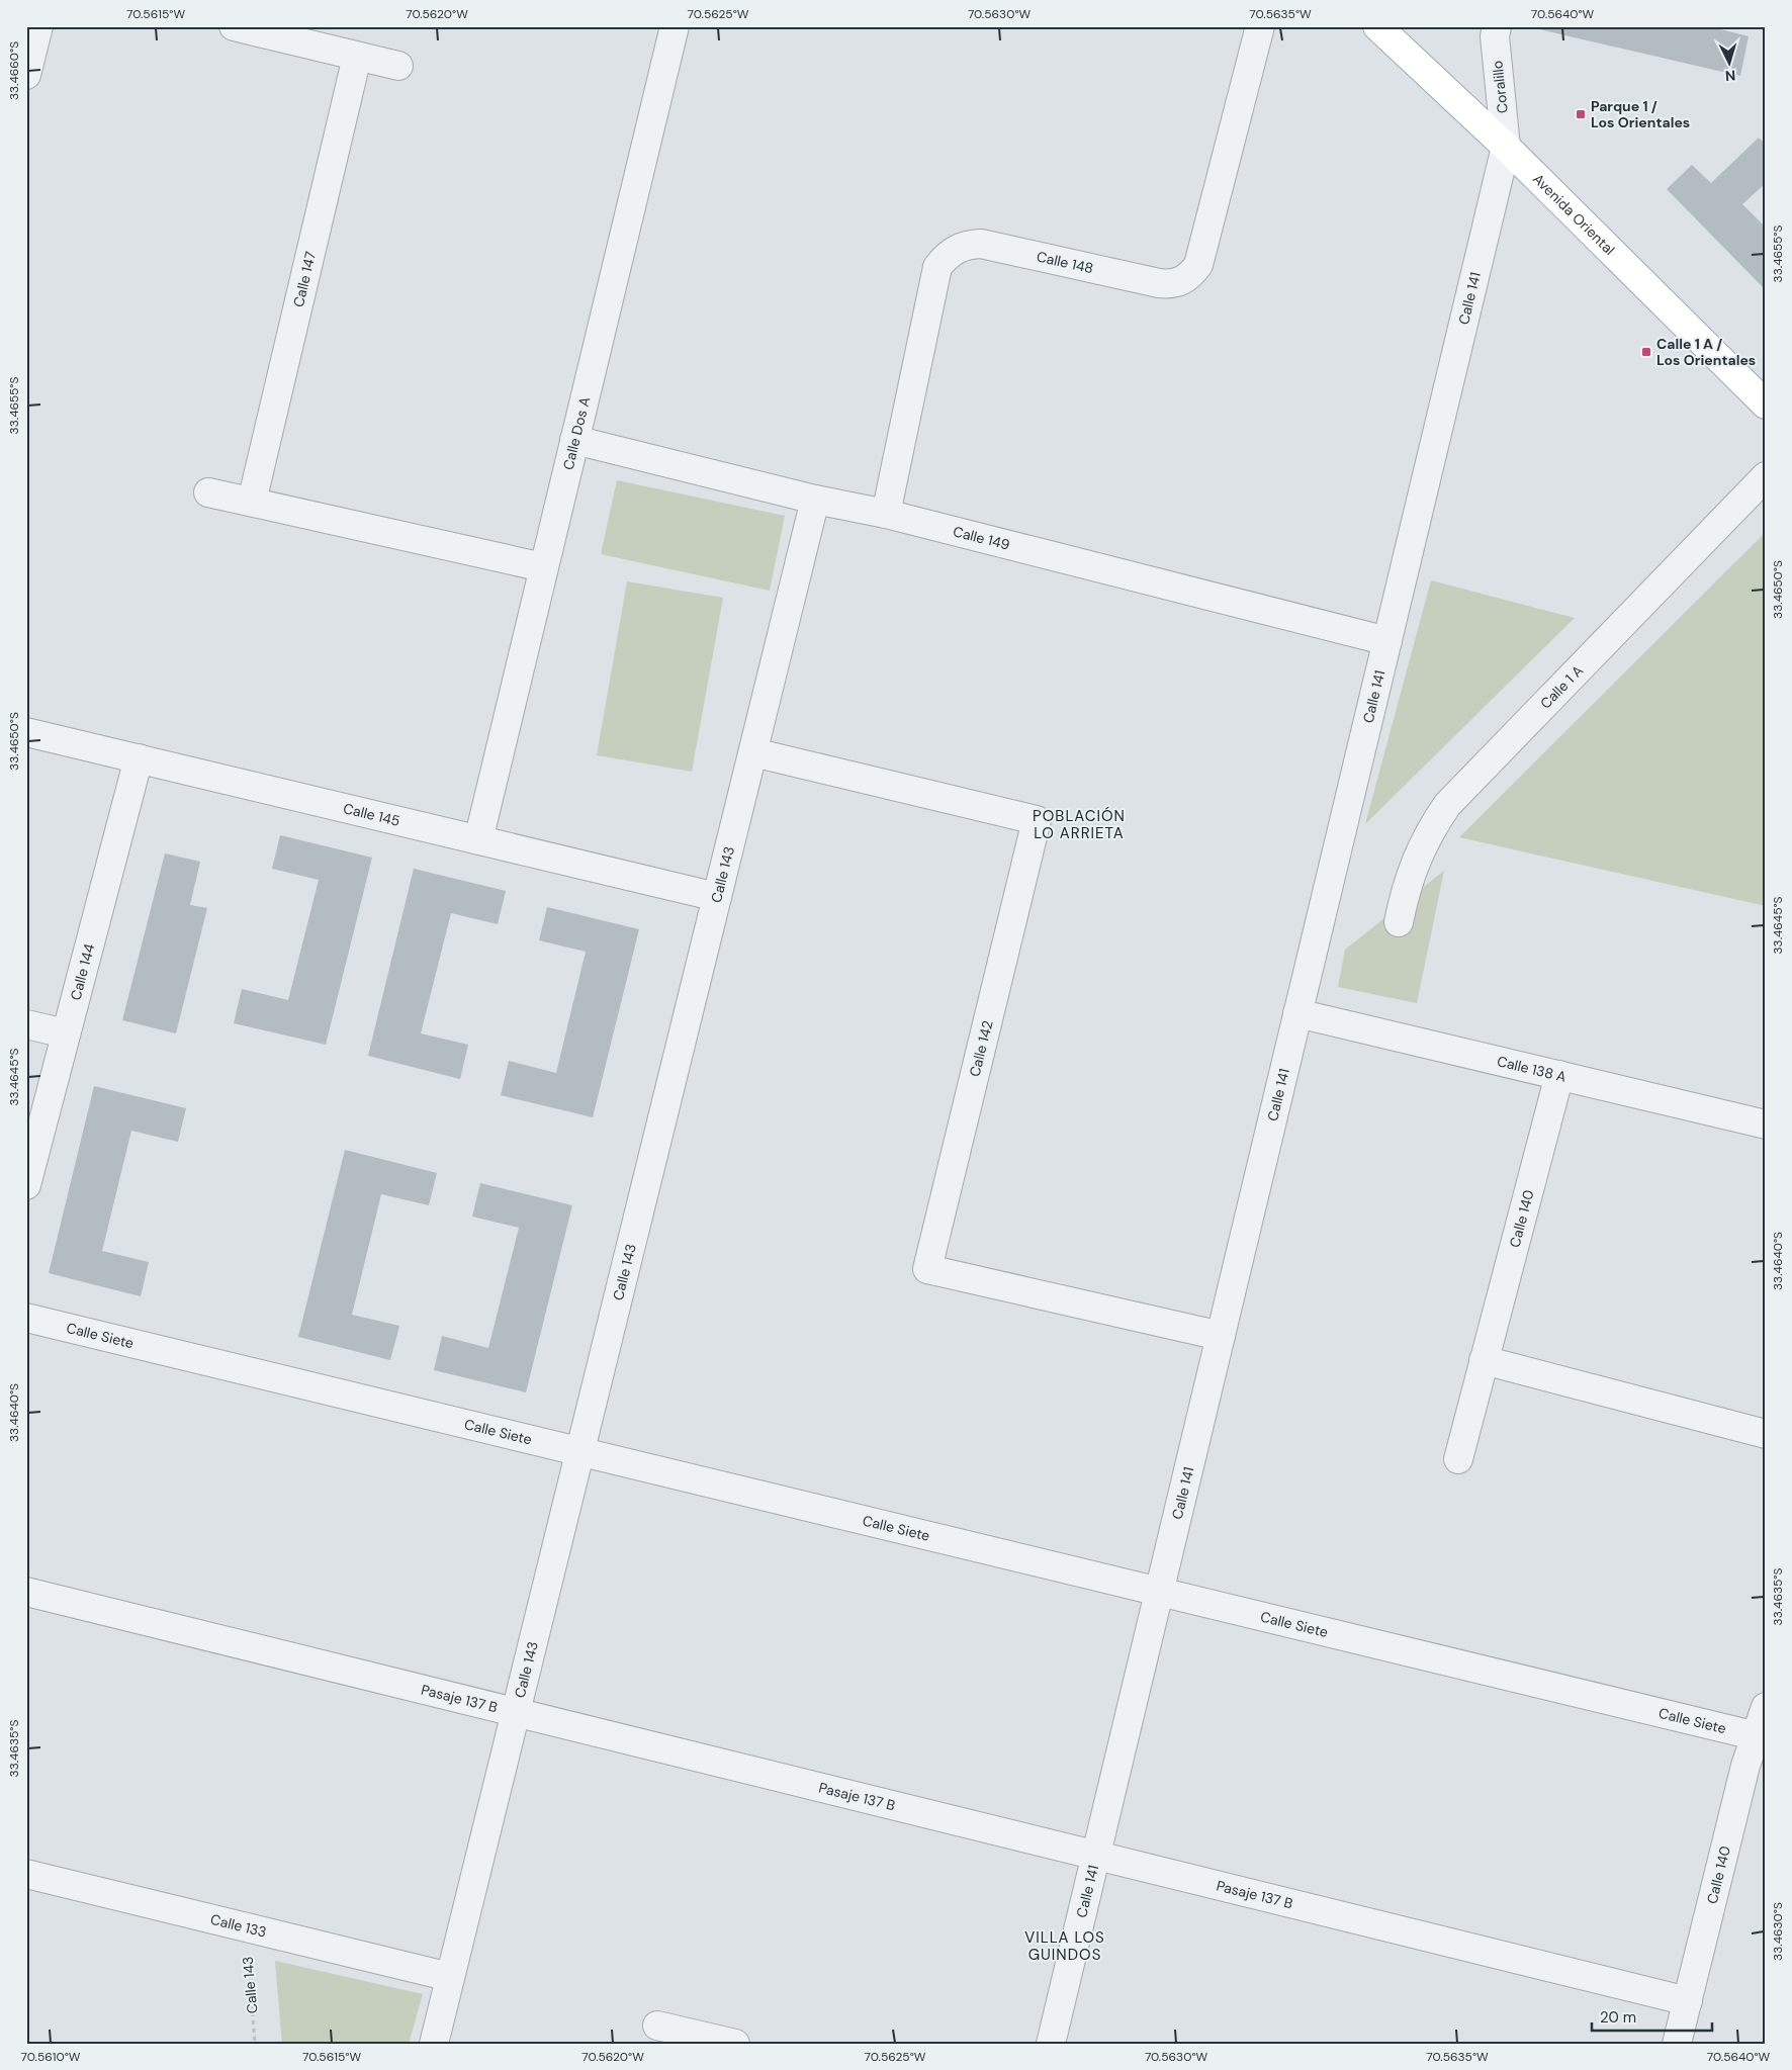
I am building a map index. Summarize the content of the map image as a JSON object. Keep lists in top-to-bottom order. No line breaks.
{"streets":{"main road":["Avenida Oriental"],"street":["Coralillo","Calle 148","Calle 147","Calle 141","Calle Dos A","Calle 149","Calle 1 A","Calle 145","Calle 143","Calle 144","Calle 142","Calle 138 A","Calle 140","Calle Siete","Pasaje 137 B","Calle 133"]},"crossings":[["Coralillo","Avenida Oriental"],["Coralillo","Calle 141"],["Avenida Oriental","Calle 141"],["Calle 148","Calle 149"],["Calle 141","Calle 149"],["Calle 141","Calle 142"],["Calle 141","Calle 138 A"],["Calle 141","Calle Siete"],["Calle 141","Pasaje 137 B"],["Calle Dos A","Calle 149"],["Calle Dos A","Calle 145"],["Calle 149","Calle 143"],["Calle 145","Calle 143"],["Calle 145","Calle 144"],["Calle 143","Calle 142"],["Calle 143","Calle Siete"],["Calle 143","Pasaje 137 B"],["Calle 143","Calle 133"],["Calle 138 A","Calle 140"],["Calle 140","Calle Siete"],["Calle 140","Pasaje 137 B"]],"districts":["POBLACIÓN LO ARRIETA","VILLA LOS GUINDOS"],"places":{"transit":["Parque 1 / Los Orientales","Calle 1 A / Los Orientales"]},"scale_bar":"20 m","north":"bottom","coordinates":["70.5615°W","70.5620°W","70.5625°W","70.5630°W","70.5635°W","70.5640°W","33.4660°S","33.4655°S","33.4650°S","33.4645°S","33.4640°S","33.4635°S","33.4630°S","70.5610°W"]}
